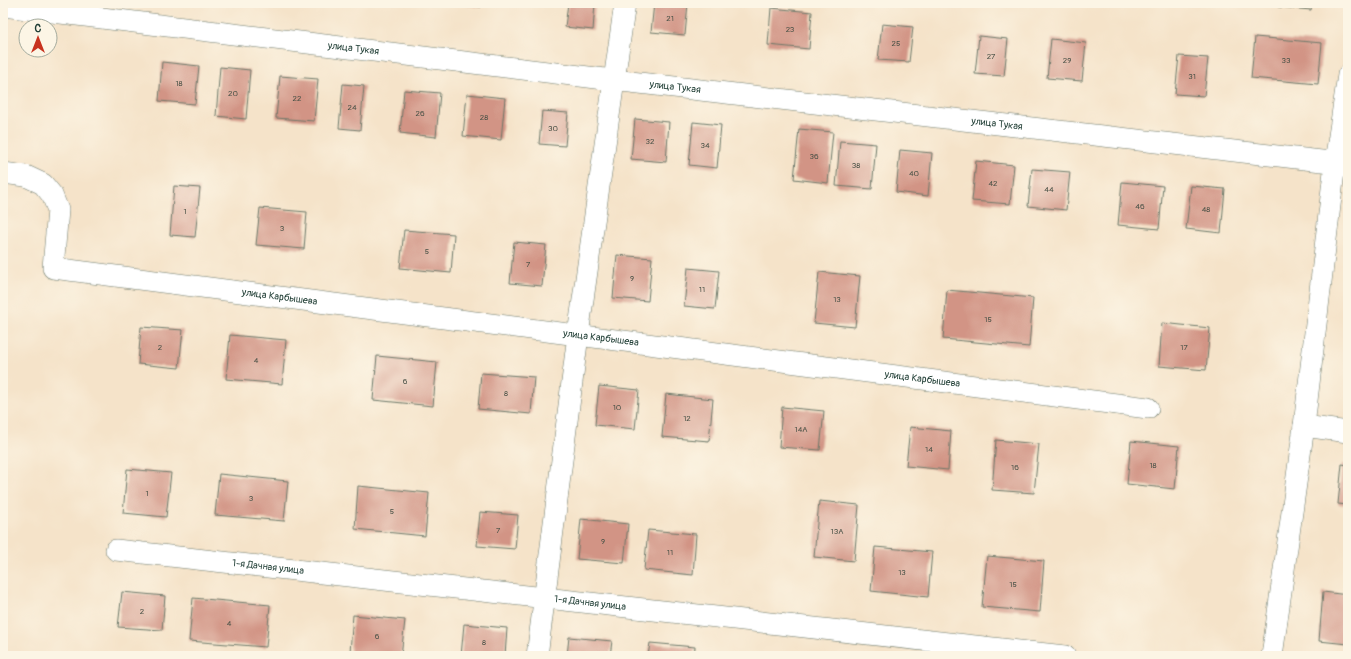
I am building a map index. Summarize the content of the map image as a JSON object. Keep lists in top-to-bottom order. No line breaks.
{"streets":{"street":["улица Тукая","улица Карбышева","1-я Дачная улица"]},"house_numbers":["21","23","25","27","29","33","31","18","20","22","24","26","28","30","32","34","36","38","40","42","44","46","48","1","3","5","7","9","11","13","15","2","17","4","6","8","10","12","14А","14","18","16","1","3","5","7","13А","9","11","13","15","2","4","6","8"],"north":"top"}
